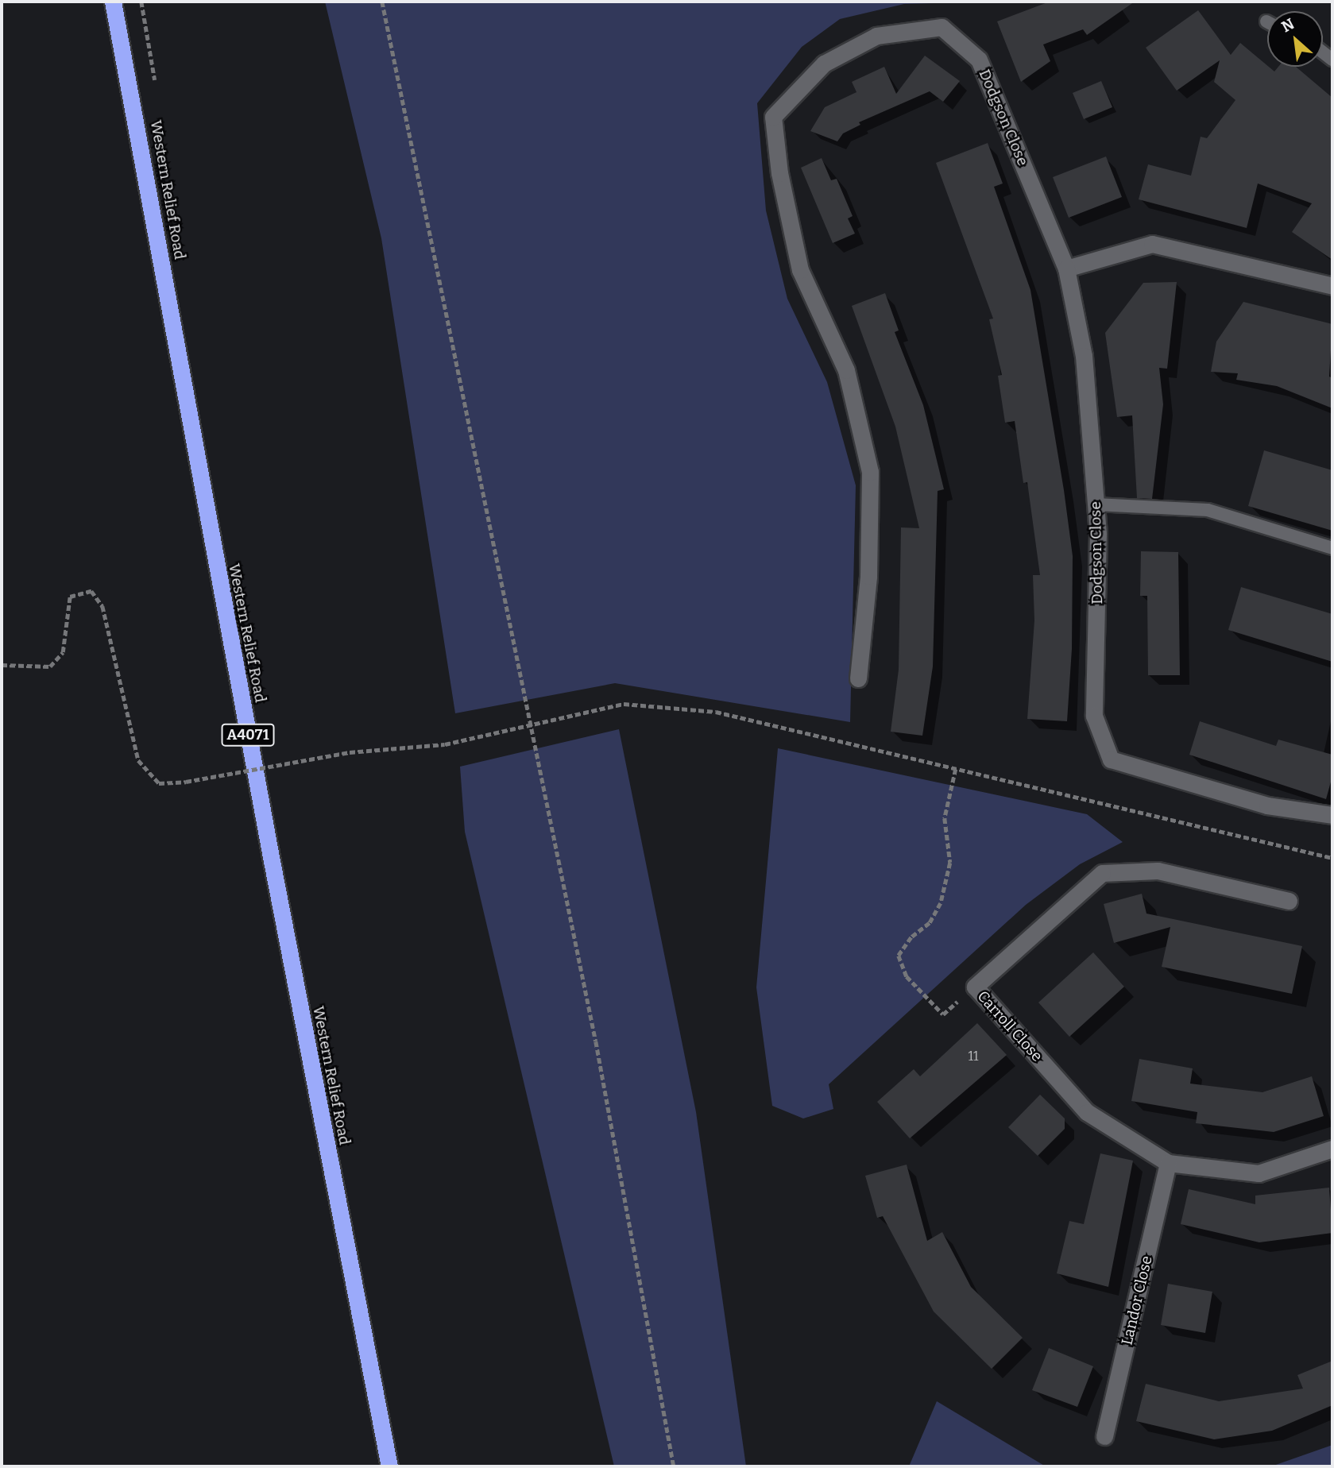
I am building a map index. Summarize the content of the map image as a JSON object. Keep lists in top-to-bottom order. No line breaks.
{"streets":{"highway":["Western Relief Road","A4071"],"street":["Dodgson Close","Carroll Close","Landor Close"]},"crossings":[["Carroll Close","Landor Close"]],"house_numbers":["11"],"north":"top left"}
